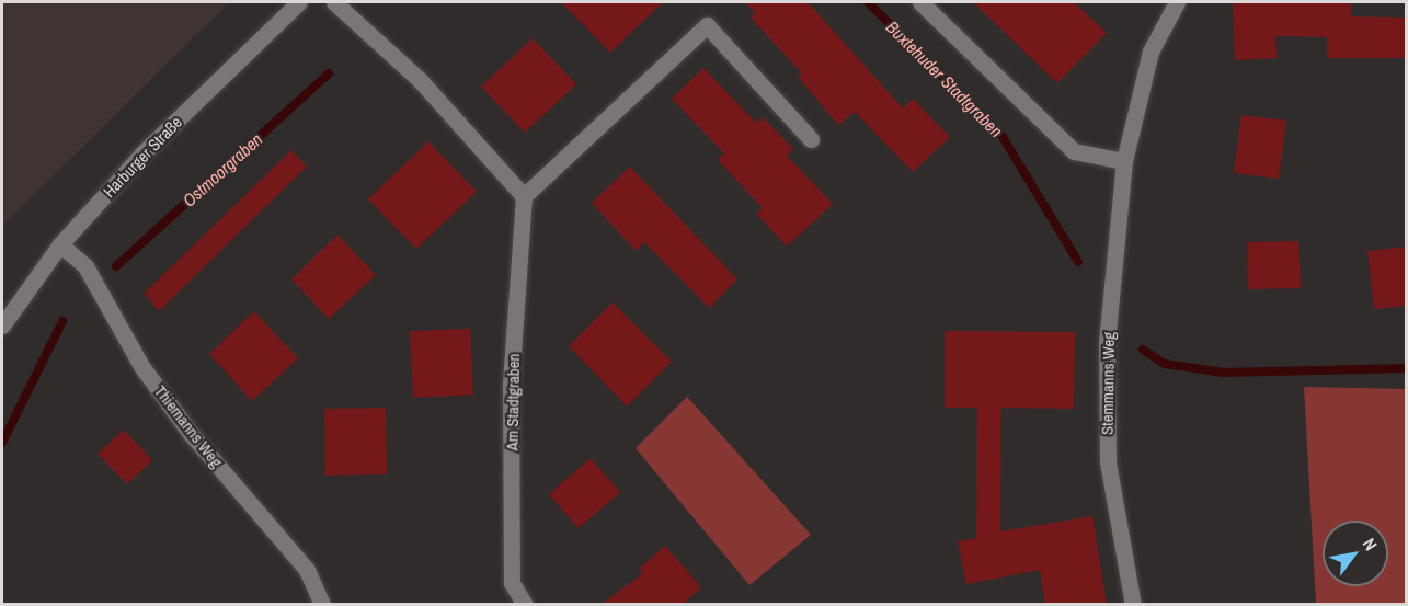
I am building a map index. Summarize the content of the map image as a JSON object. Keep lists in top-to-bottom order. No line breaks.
{"streets":{"street":["Harburger Straße","Stemmanns Weg","Am Stadtgraben","Thiemanns Weg"]},"crossings":[["Harburger Straße","Thiemanns Weg"]],"water":["Buxtehuder Stadtgraben","Ostmoorgraben"],"north":"top right"}
